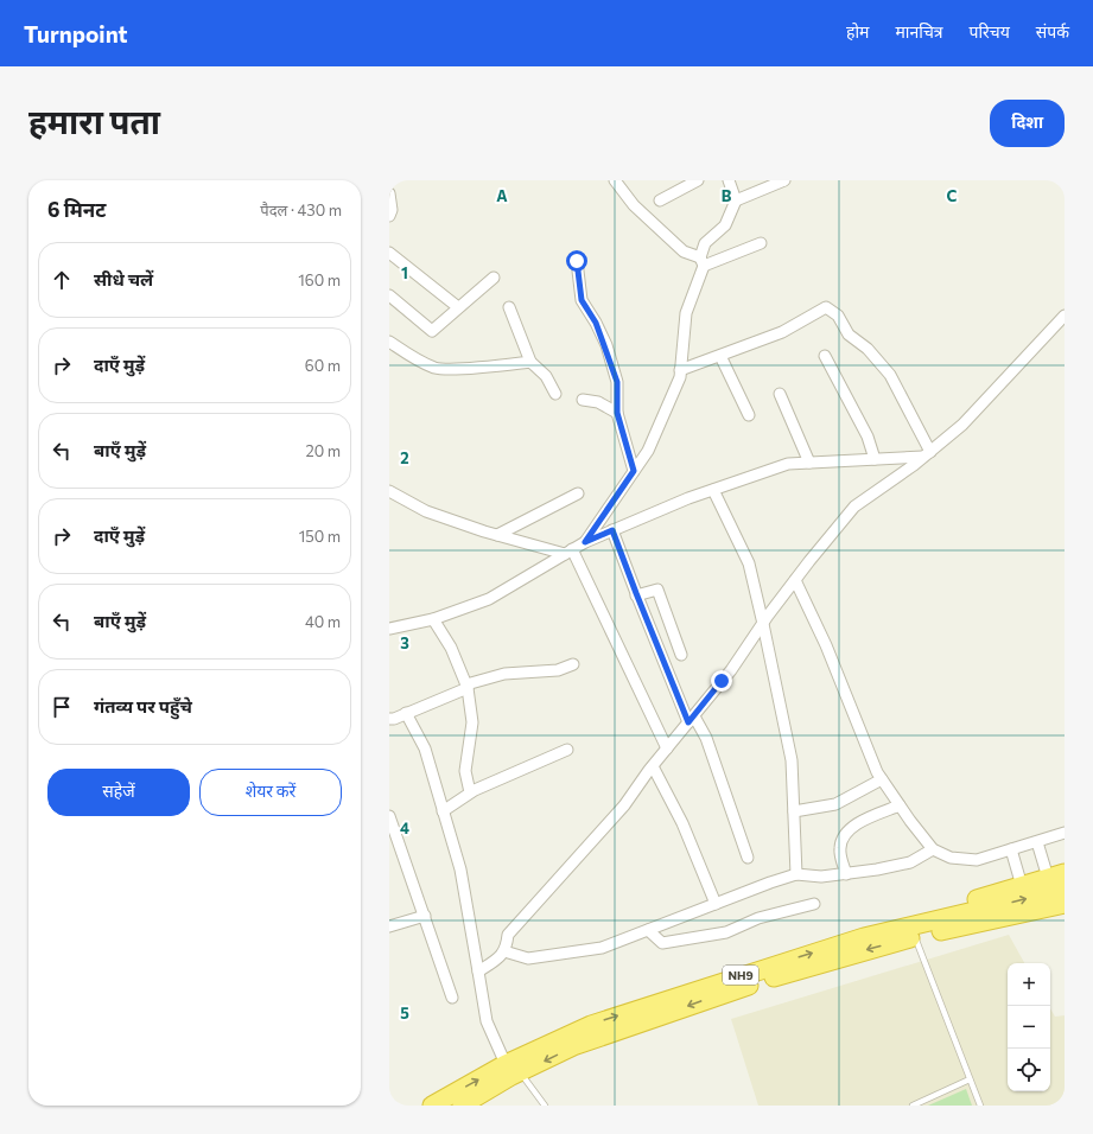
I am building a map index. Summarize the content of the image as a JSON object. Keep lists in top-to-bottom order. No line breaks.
{"streets":{"highway":["NH9"]},"page":{"header":"Turnpoint","nav":["होम","मानचित्र","परिचय","संपर्क"],"buttons":["दिशा",["सहेजें","शेयर करें"]],"title":"हमारा पता","heading":["6 मिनट","पैदल · 430 m"],"list":[["सीधे चलें","160 m"],["दाएँ मुड़ें","60 m"],["बाएँ मुड़ें","20 m"],["दाएँ मुड़ें","150 m"],["बाएँ मुड़ें","40 m"],"गंतव्य पर पहुँचे"],"map_buttons":["+","−"]},"grid":{"columns":["A","B","C"],"rows":["1","2","3","4","5"]}}
